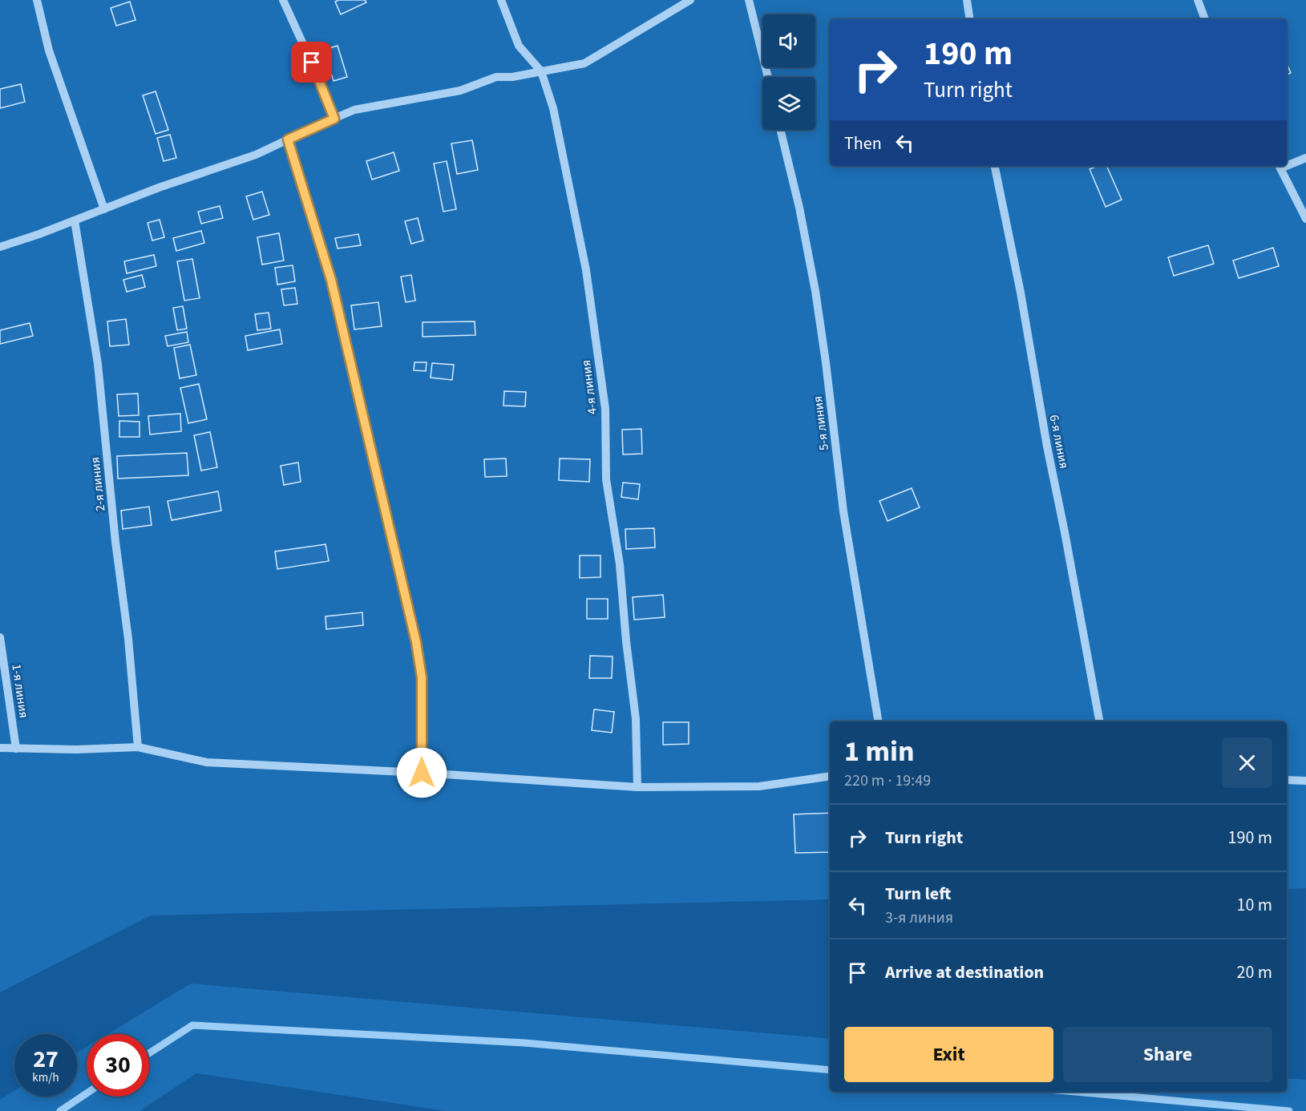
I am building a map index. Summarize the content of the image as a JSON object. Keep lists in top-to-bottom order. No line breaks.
{"streets":{"street":["4-я линия","5-я линия","6-я линия","2-я линия","1-я линия"]},"page":{"turn":["190 m","Turn right"],"then":"Then","heading":["1 min","220 m · 19:49"],"list":[{"name":"Turn right","value":"190 m"},{"name":"Turn left","note":"3-я линия","value":"10 m"},{"name":"Arrive at destination","value":"20 m"}],"buttons":["Exit","Share"],"speed":"27 km/h","limit":"30"}}
